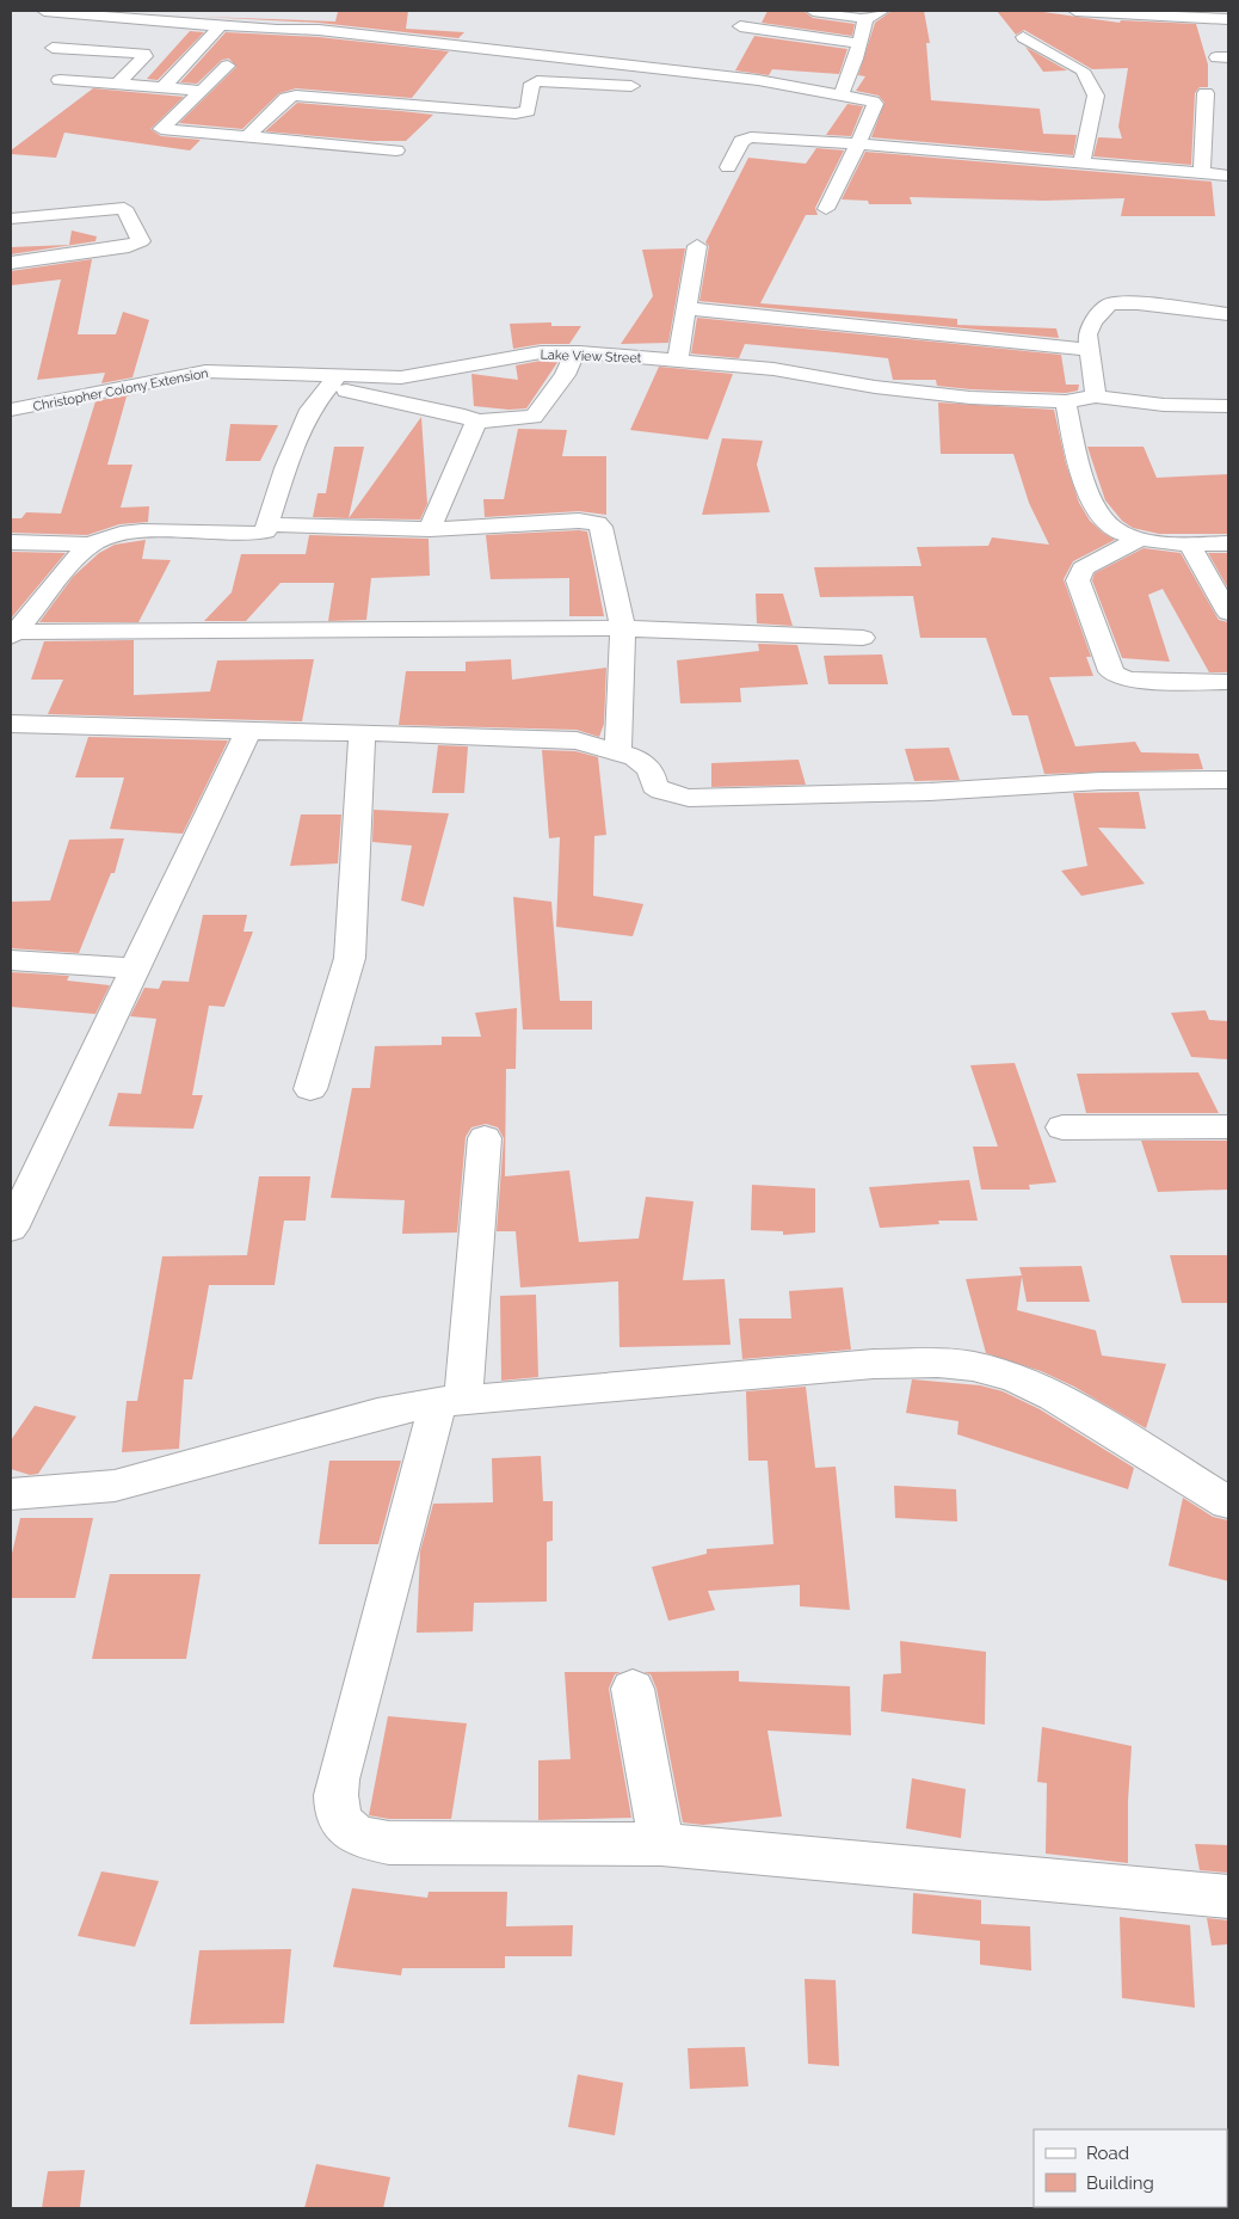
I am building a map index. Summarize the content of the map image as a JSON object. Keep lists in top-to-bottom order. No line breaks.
{"streets":{"street":["Lake View Street","Christopher Colony Extension"]},"crossings":[["Lake View Street","Christopher Colony Extension"]],"legend":["Road","Building"]}
